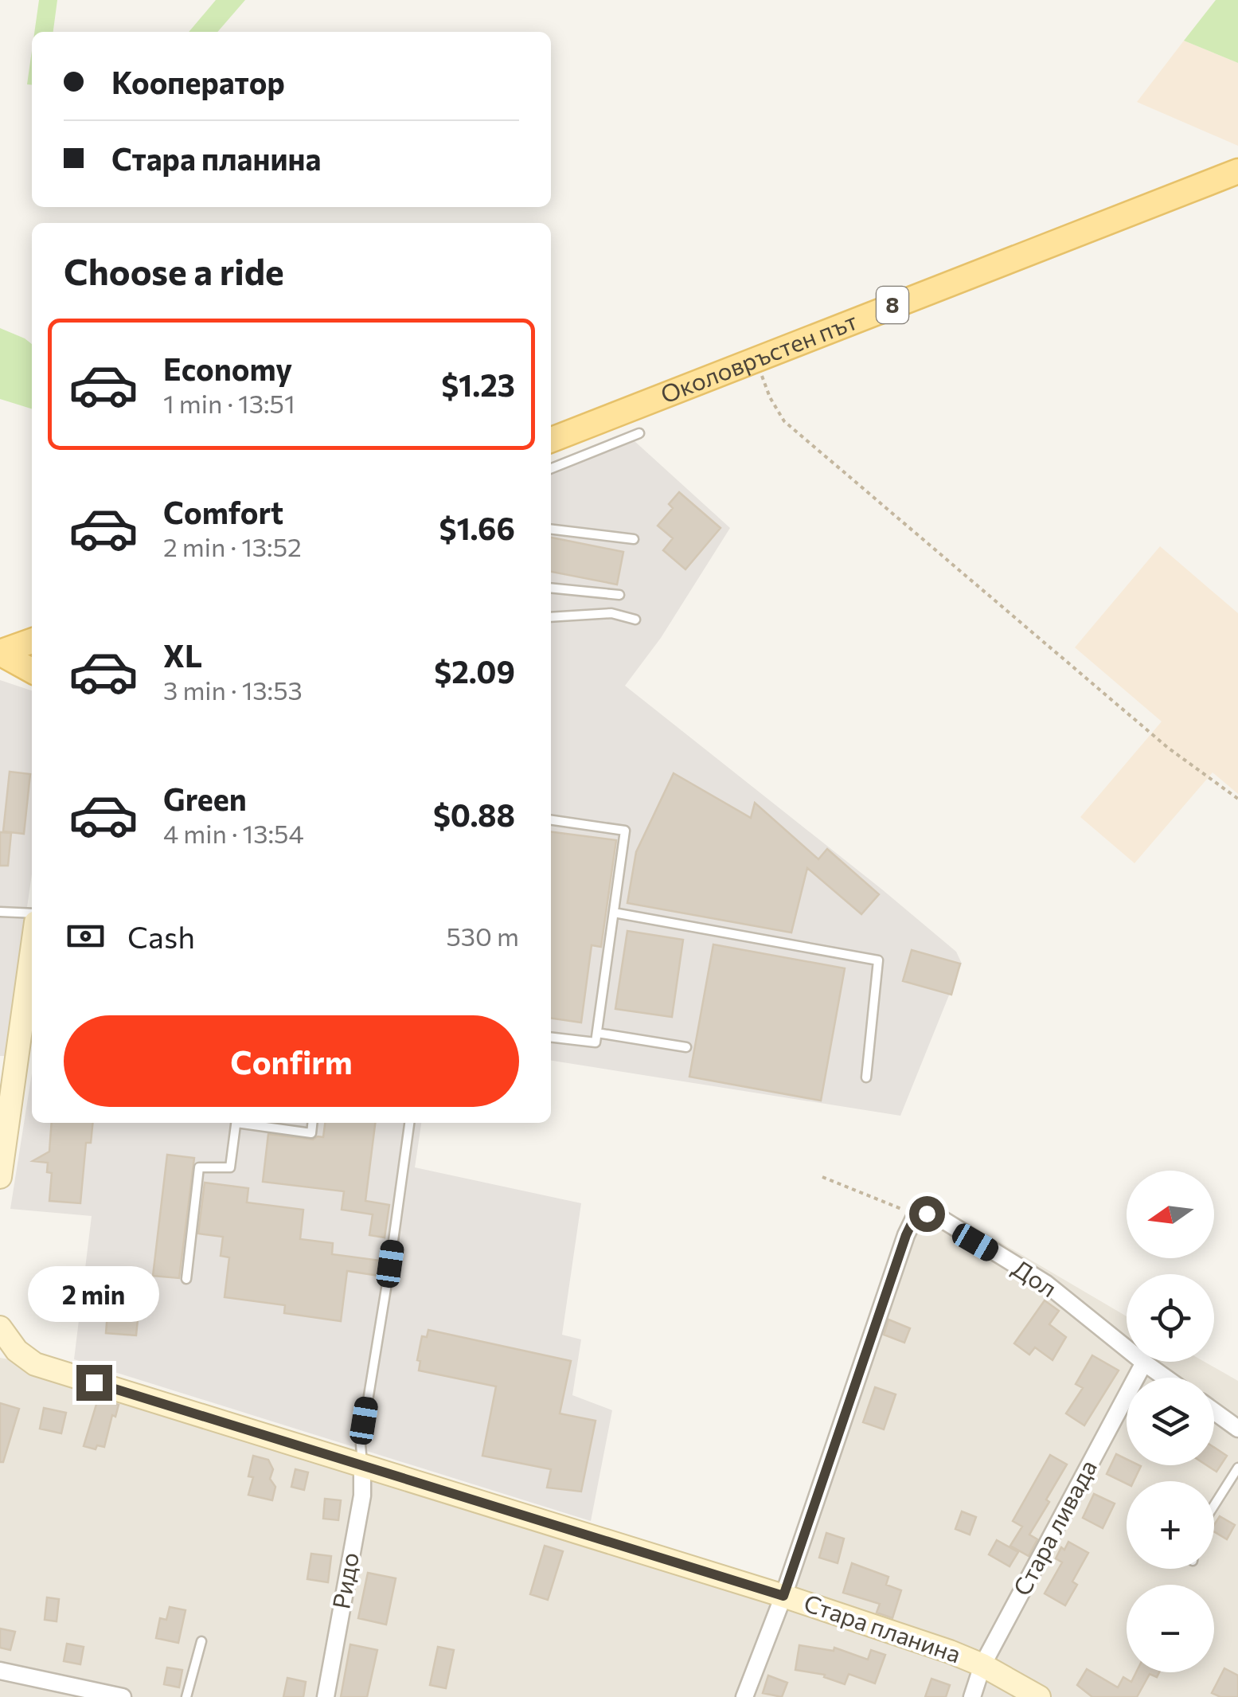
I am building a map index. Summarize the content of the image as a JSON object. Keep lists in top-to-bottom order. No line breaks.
{"streets":{"main road":["8","Околовръстен път"],"street":["Дол","Стара ливада","Ридо","Стара планина"]},"crossings":[["Дол","Стара ливада"],["Стара ливада","Стара планина"],["Ридо","Стара планина"]],"north":"left","page":{"banner":["Кооператор","Стара планина"],"heading":"Choose a ride","list":[{"name":"Economy","note":"1 min · 13:51","value":"$1.23"},{"name":"Comfort","note":"2 min · 13:52","value":"$1.66"},{"name":"XL","note":"3 min · 13:53","value":"$2.09"},{"name":"Green","note":"4 min · 13:54","value":"$0.88"}],"pay":["Cash","530 m"],"buttons":"Confirm","map_buttons":["+","−"],"bubble":"2 min"}}
